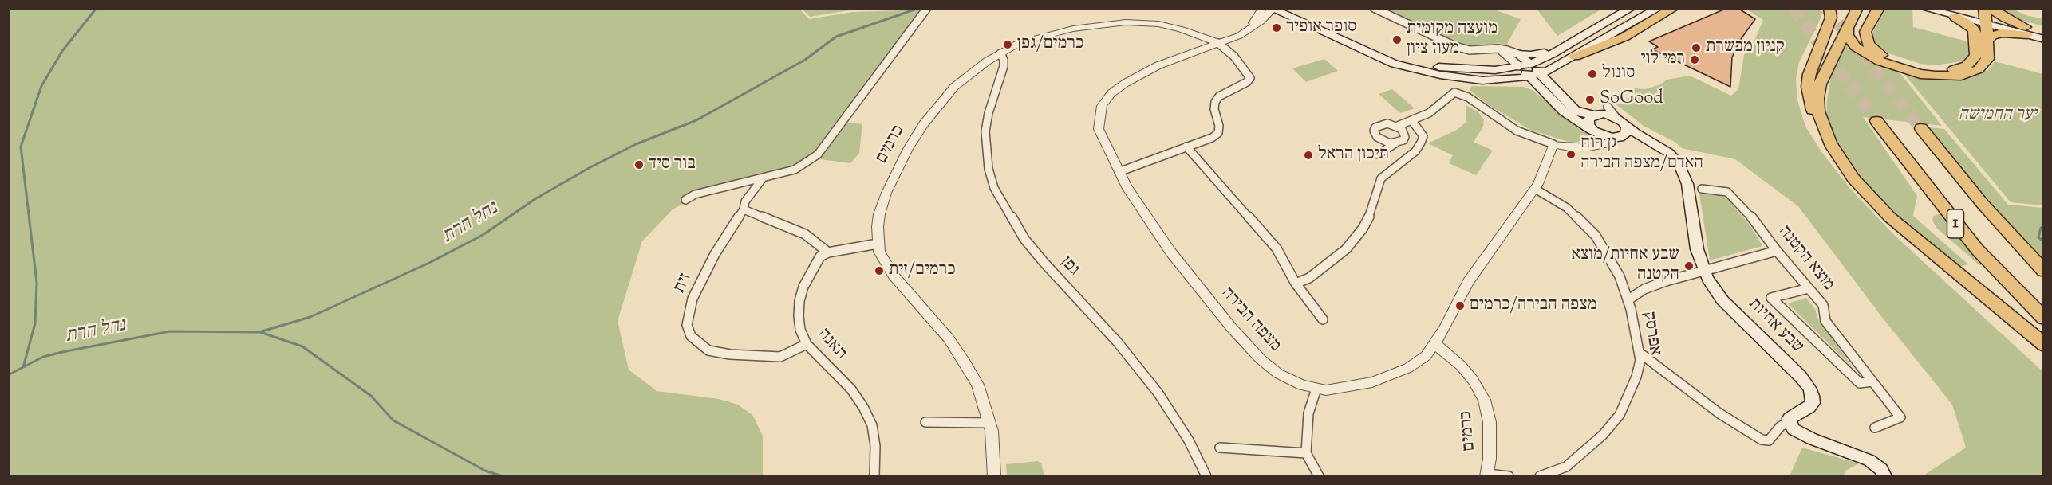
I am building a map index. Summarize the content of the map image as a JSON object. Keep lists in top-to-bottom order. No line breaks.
{"streets":{"highway":["1"],"main road":["שבע אחיות"],"street":["כרמים","מוצא הקטנה","גפן","זית","מצפה הבירה","אפרסק","תאנה"]},"crossings":[["כרמים","גפן"],["כרמים","מצפה הבירה"],["זית","תאנה"],["מצפה הבירה","אפרסק"]],"water":["נחל חרת"],"parks":["יער החמישה"],"places":["סופר אופיר","מועצה מקומית מעוז ציון","כרמים/גפן","קניון מבשרת","רמי לוי","סונול","SoGood","גן רוח האדם/מצפה הבירה","תיכון הראל","בור סיד","שבע אחיות/מוצא הקטנה","כרמים/זית","מצפה הבירה/כרמים"]}
